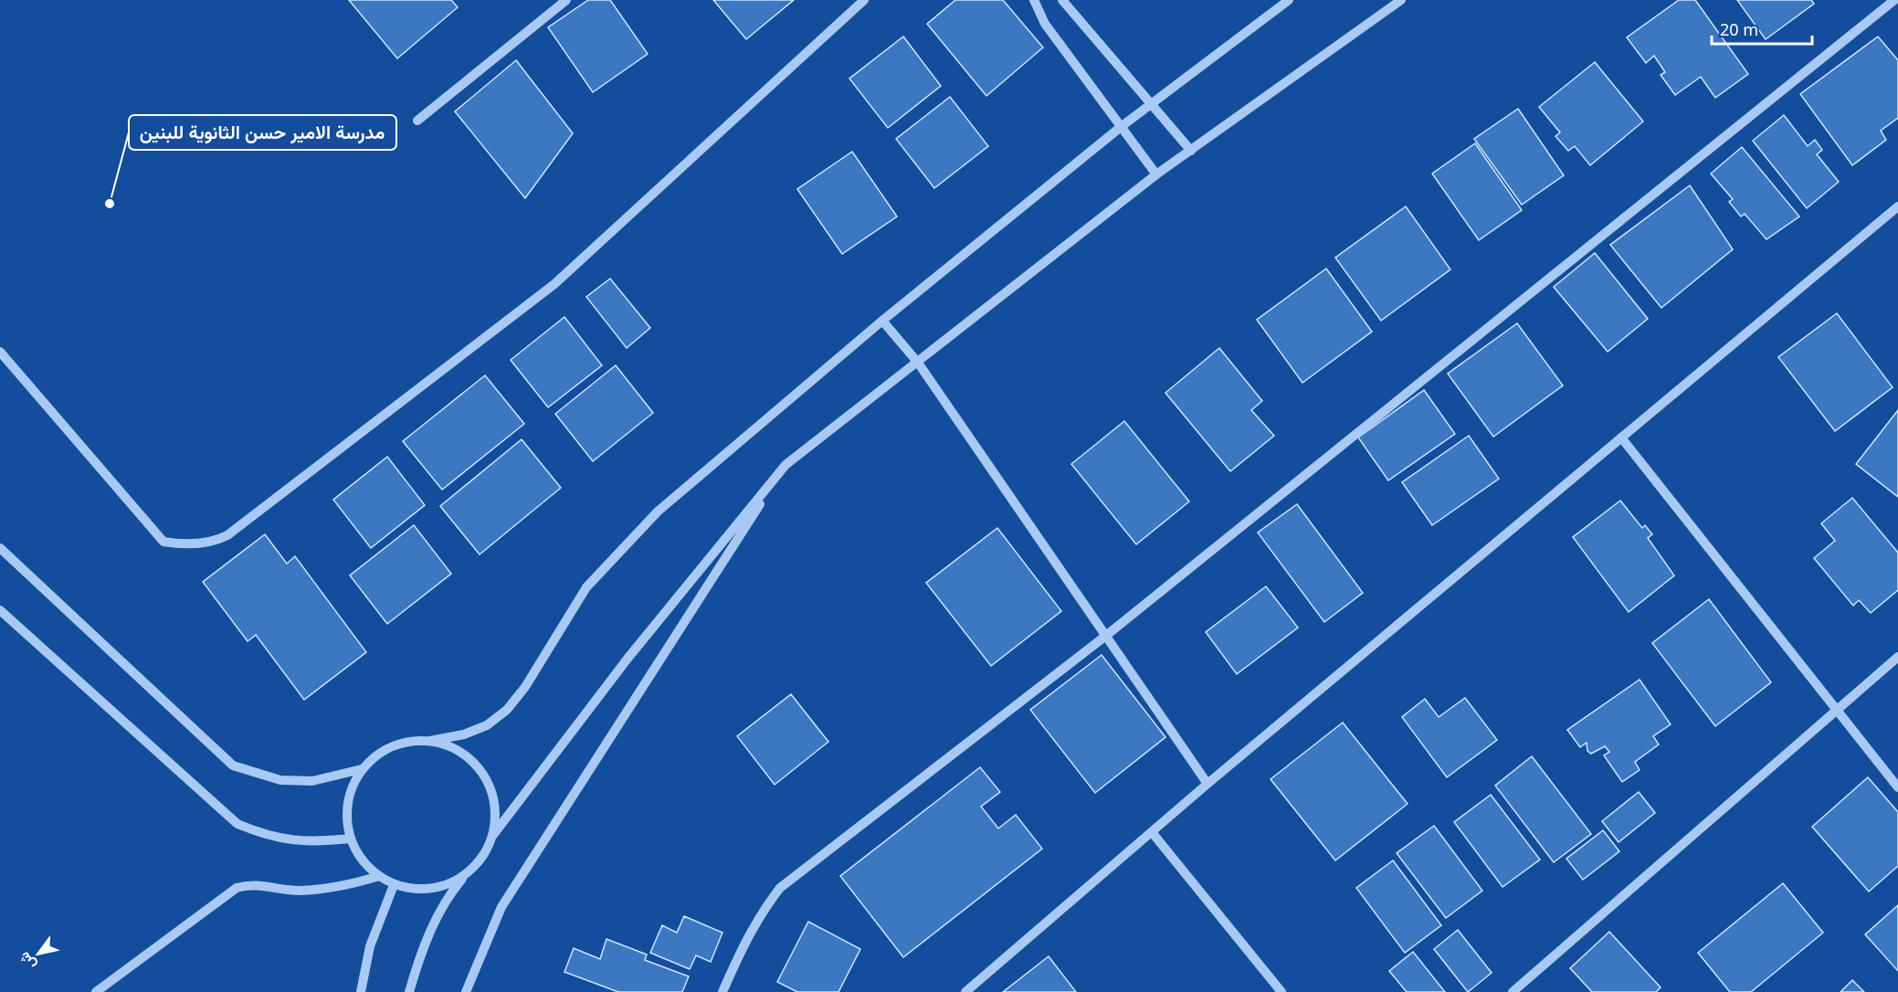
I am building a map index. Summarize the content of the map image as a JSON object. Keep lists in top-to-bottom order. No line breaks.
{"places":["مدرسة الامير حسن الثانوية للبنين"],"scale_bar":"20 m","north":"bottom left"}
